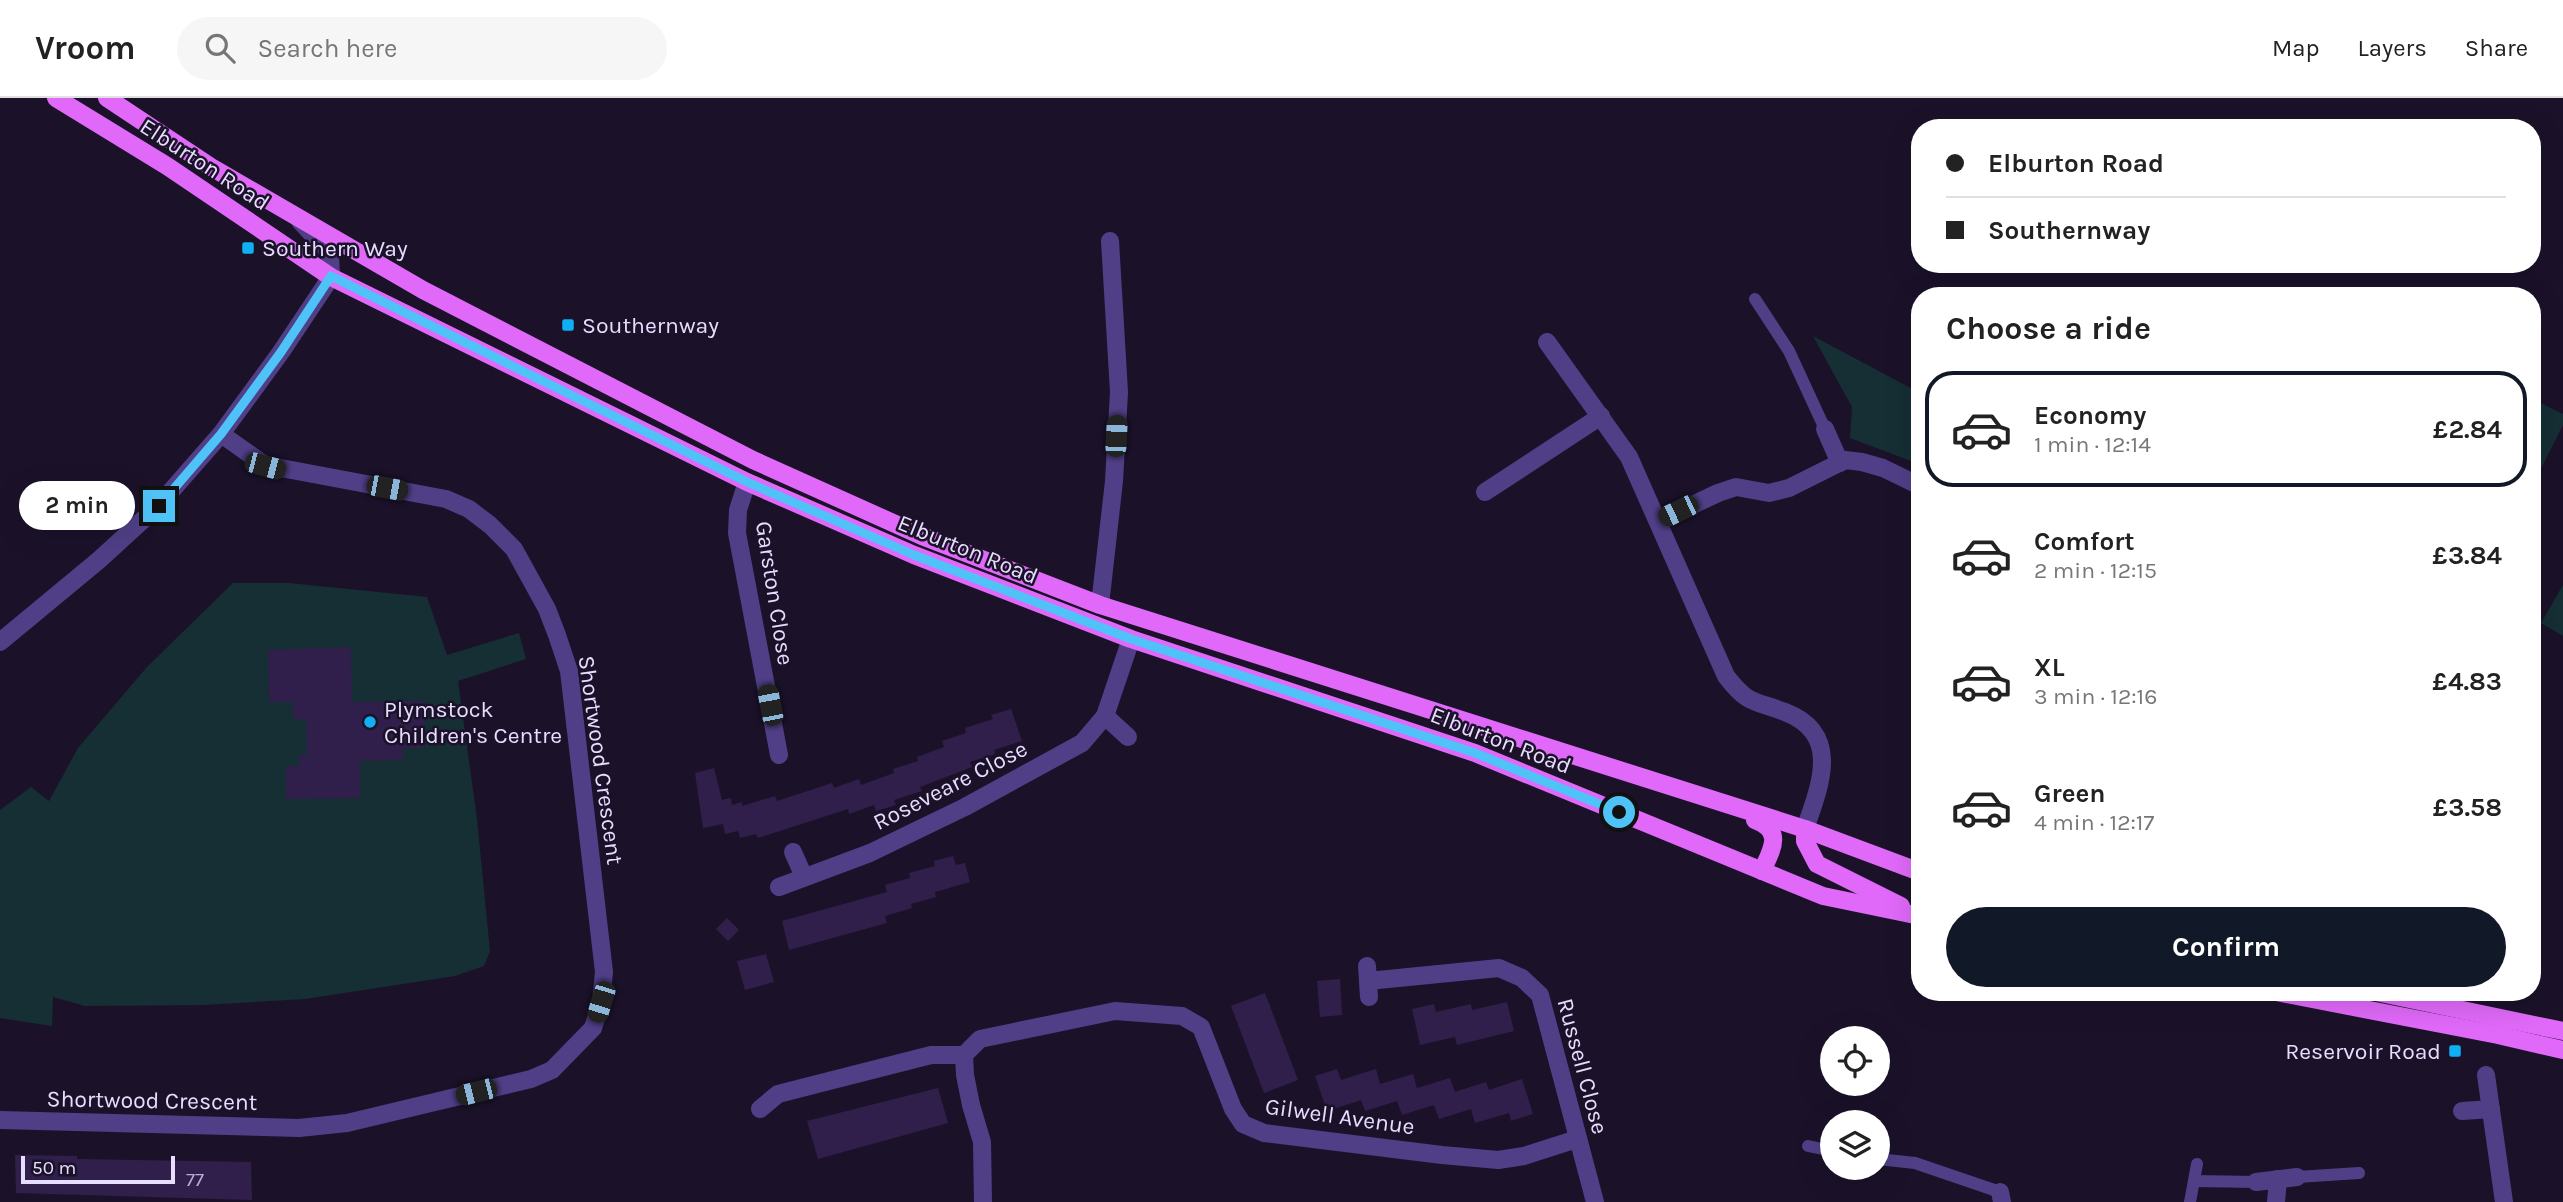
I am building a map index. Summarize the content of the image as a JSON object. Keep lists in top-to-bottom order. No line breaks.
{"streets":{"main road":["Elburton Road"],"street":["Garston Close","Shortwood Crescent","Roseveare Close","Russell Close","Gilwell Avenue"]},"crossings":[["Elburton Road","Garston Close"],["Elburton Road","Roseveare Close"],["Russell Close","Gilwell Avenue"]],"places":{"transit":["Southern Way","Southernway","Reservoir Road"],"other":["Plymstock Children's Centre"]},"house_numbers":["77"],"scale_bar":"50 m","page":{"header":"Vroom","search":"Search here","nav":["Map","Layers","Share"],"banner":["Elburton Road","Southernway"],"heading":"Choose a ride","list":[{"name":"Economy","note":"1 min · 12:14","value":"£2.84"},{"name":"Comfort","note":"2 min · 12:15","value":"£3.84"},{"name":"XL","note":"3 min · 12:16","value":"£4.83"},{"name":"Green","note":"4 min · 12:17","value":"£3.58"}],"bubble":"2 min","buttons":"Confirm","scale":"50 m"}}
